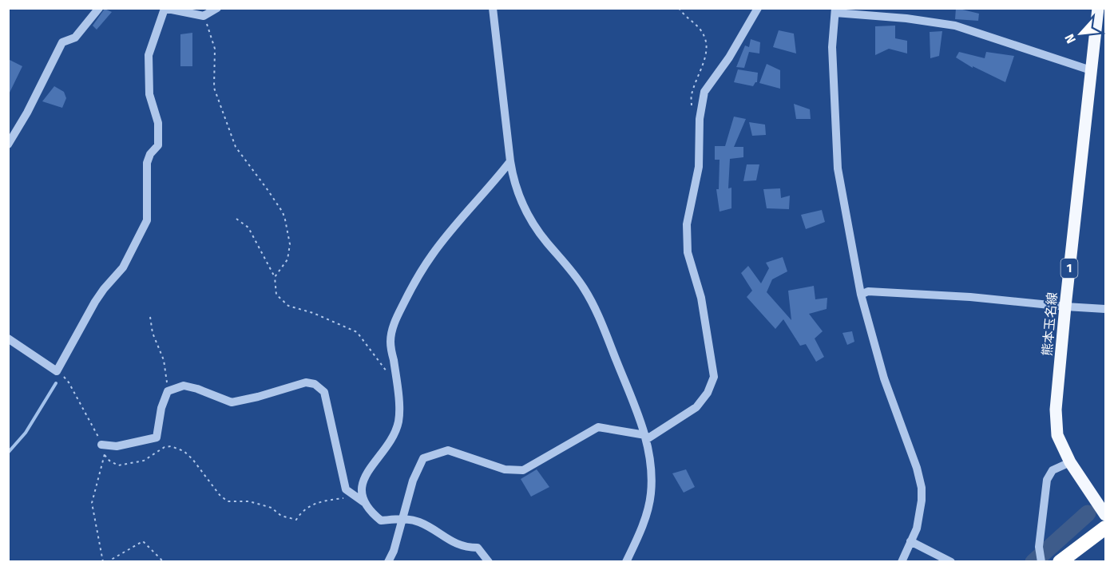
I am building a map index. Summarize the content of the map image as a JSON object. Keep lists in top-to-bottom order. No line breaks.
{"streets":{"main road":["1","熊本玉名線"]},"north":"bottom left"}
